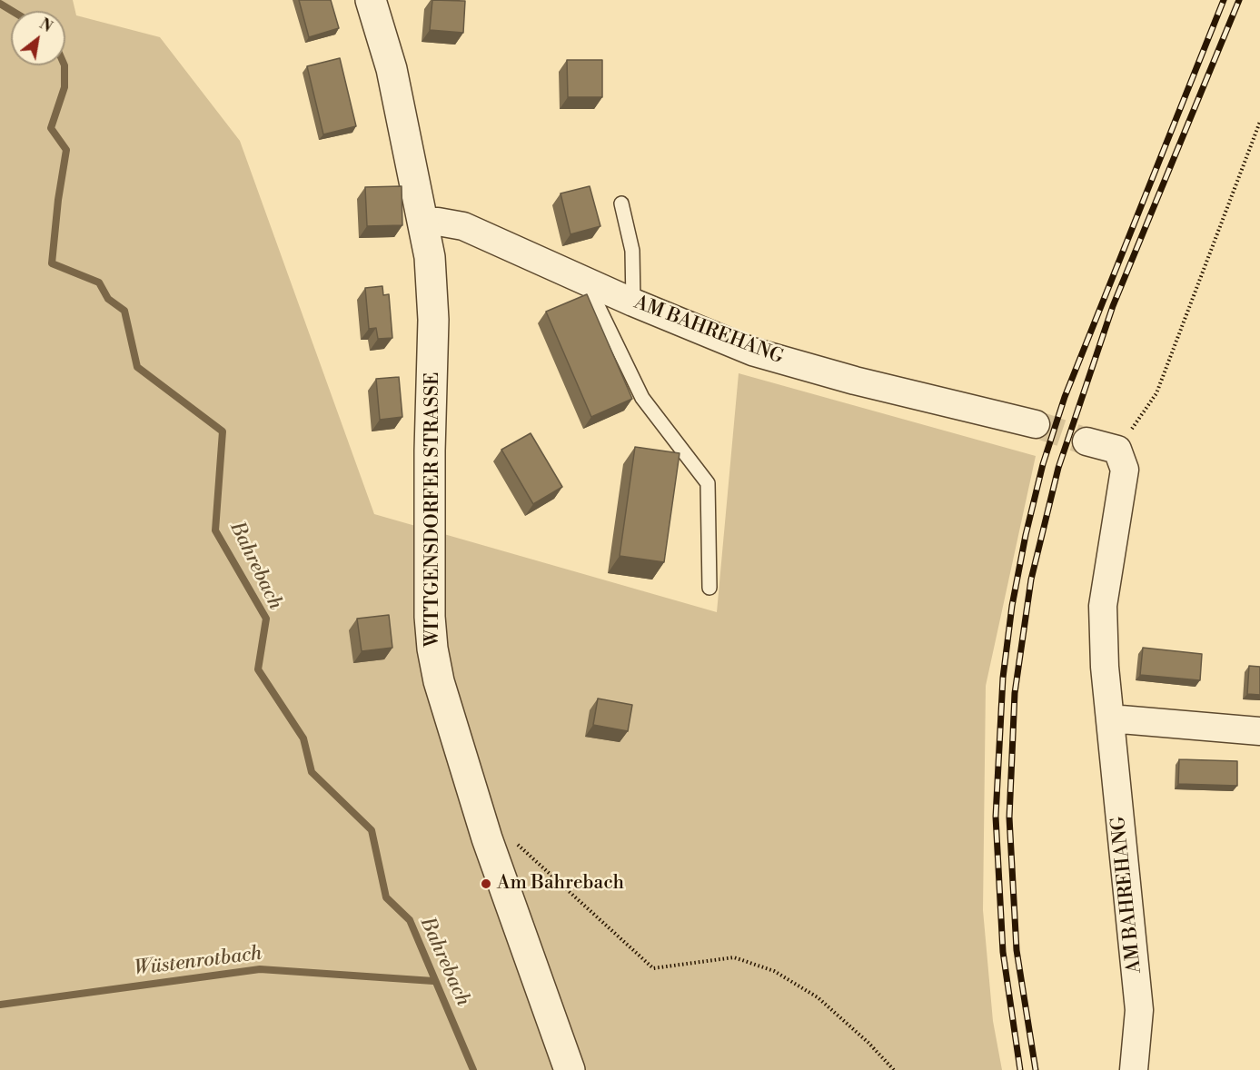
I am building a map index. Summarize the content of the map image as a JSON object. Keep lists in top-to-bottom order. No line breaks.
{"streets":{"street":["AM BAHREHANG","WITTGENSDORFER STRASSE"]},"crossings":[["AM BAHREHANG","WITTGENSDORFER STRASSE"]],"water":["Bahrebach","Wüstenrotbach"],"places":["Am Bahrebach"],"north":"top right"}
